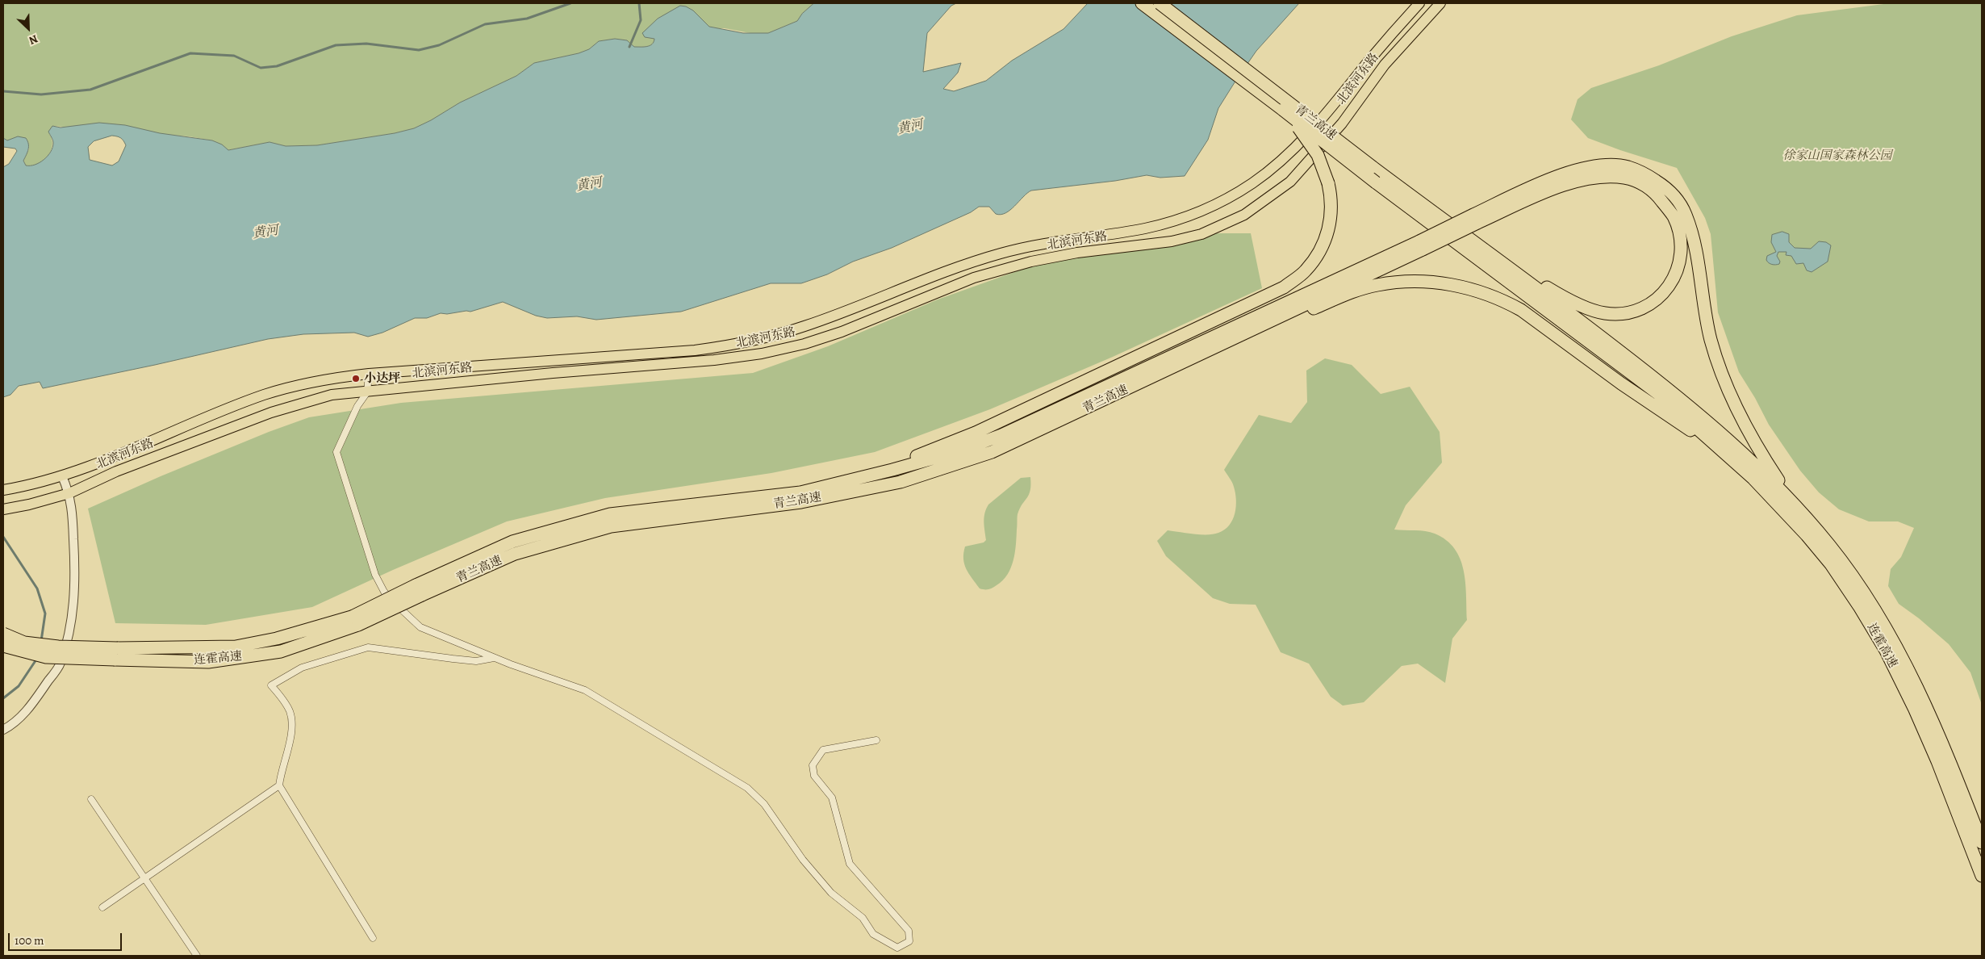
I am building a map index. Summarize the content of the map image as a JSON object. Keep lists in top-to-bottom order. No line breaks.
{"streets":{"highway":["青兰高速","连霍高速"],"main road":["北滨河东路"]},"crossings":[["青兰高速","连霍高速"]],"water":["黄河"],"parks":["徐家山国家森林公园"],"places":["小达坪"],"scale_bar":"100 m","north":"bottom right"}
